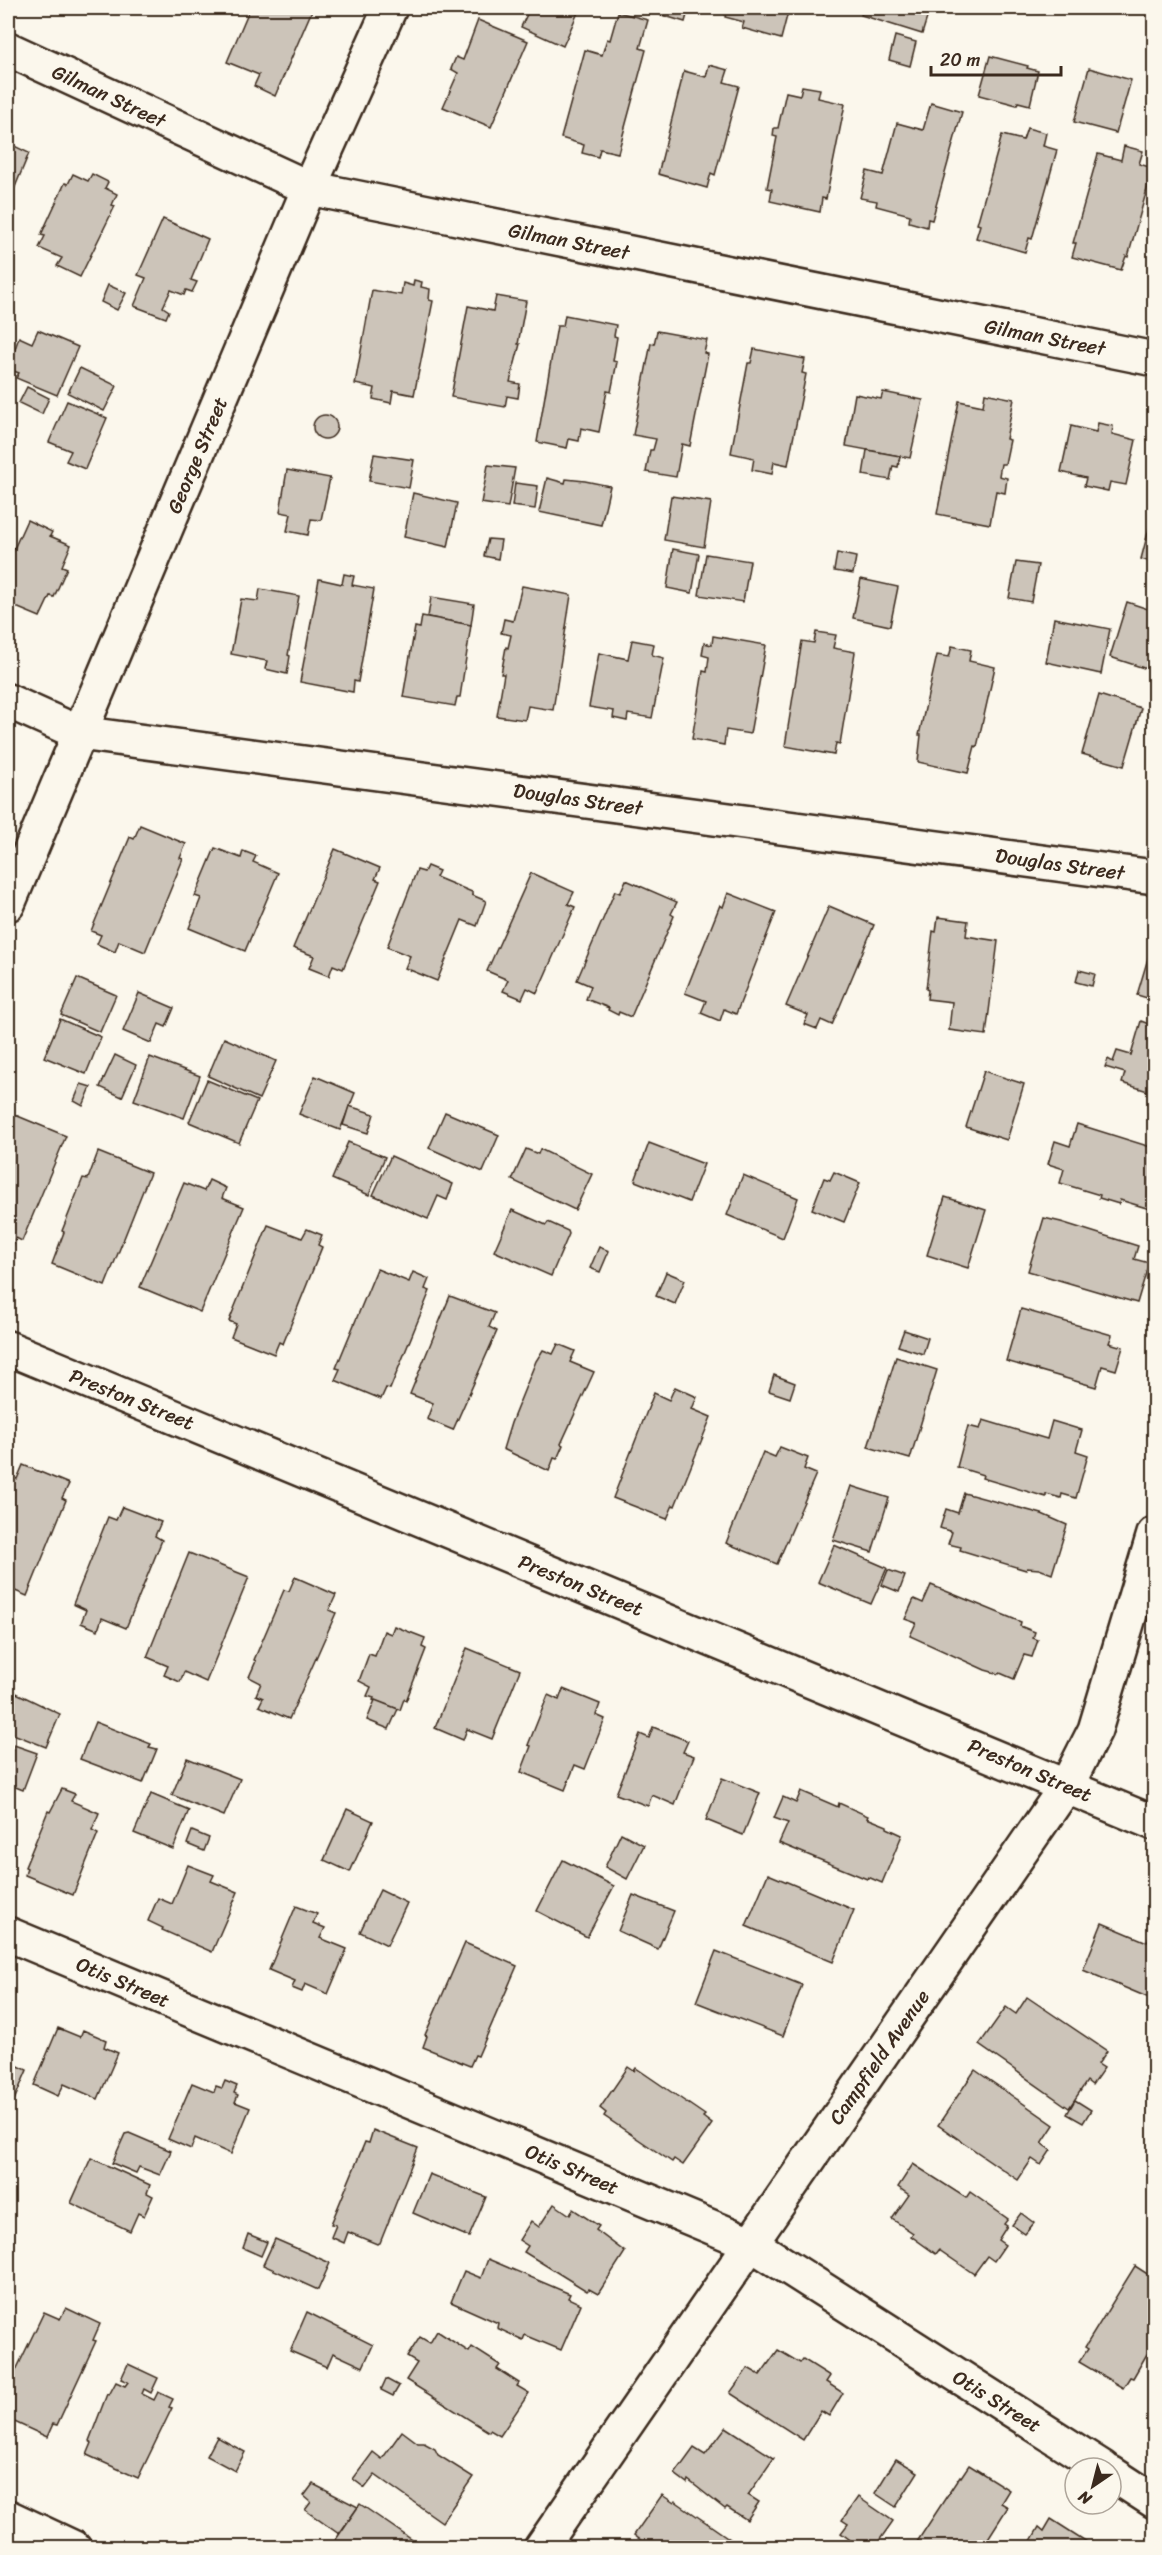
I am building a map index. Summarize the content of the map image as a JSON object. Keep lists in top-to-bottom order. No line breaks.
{"streets":{"street":["Gilman Street","George Street","Douglas Street","Preston Street","Otis Street","Campfield Avenue"]},"crossings":[["Gilman Street","George Street"],["George Street","Douglas Street"],["Preston Street","Campfield Avenue"],["Otis Street","Campfield Avenue"]],"scale_bar":"20 m","north":"bottom left"}
